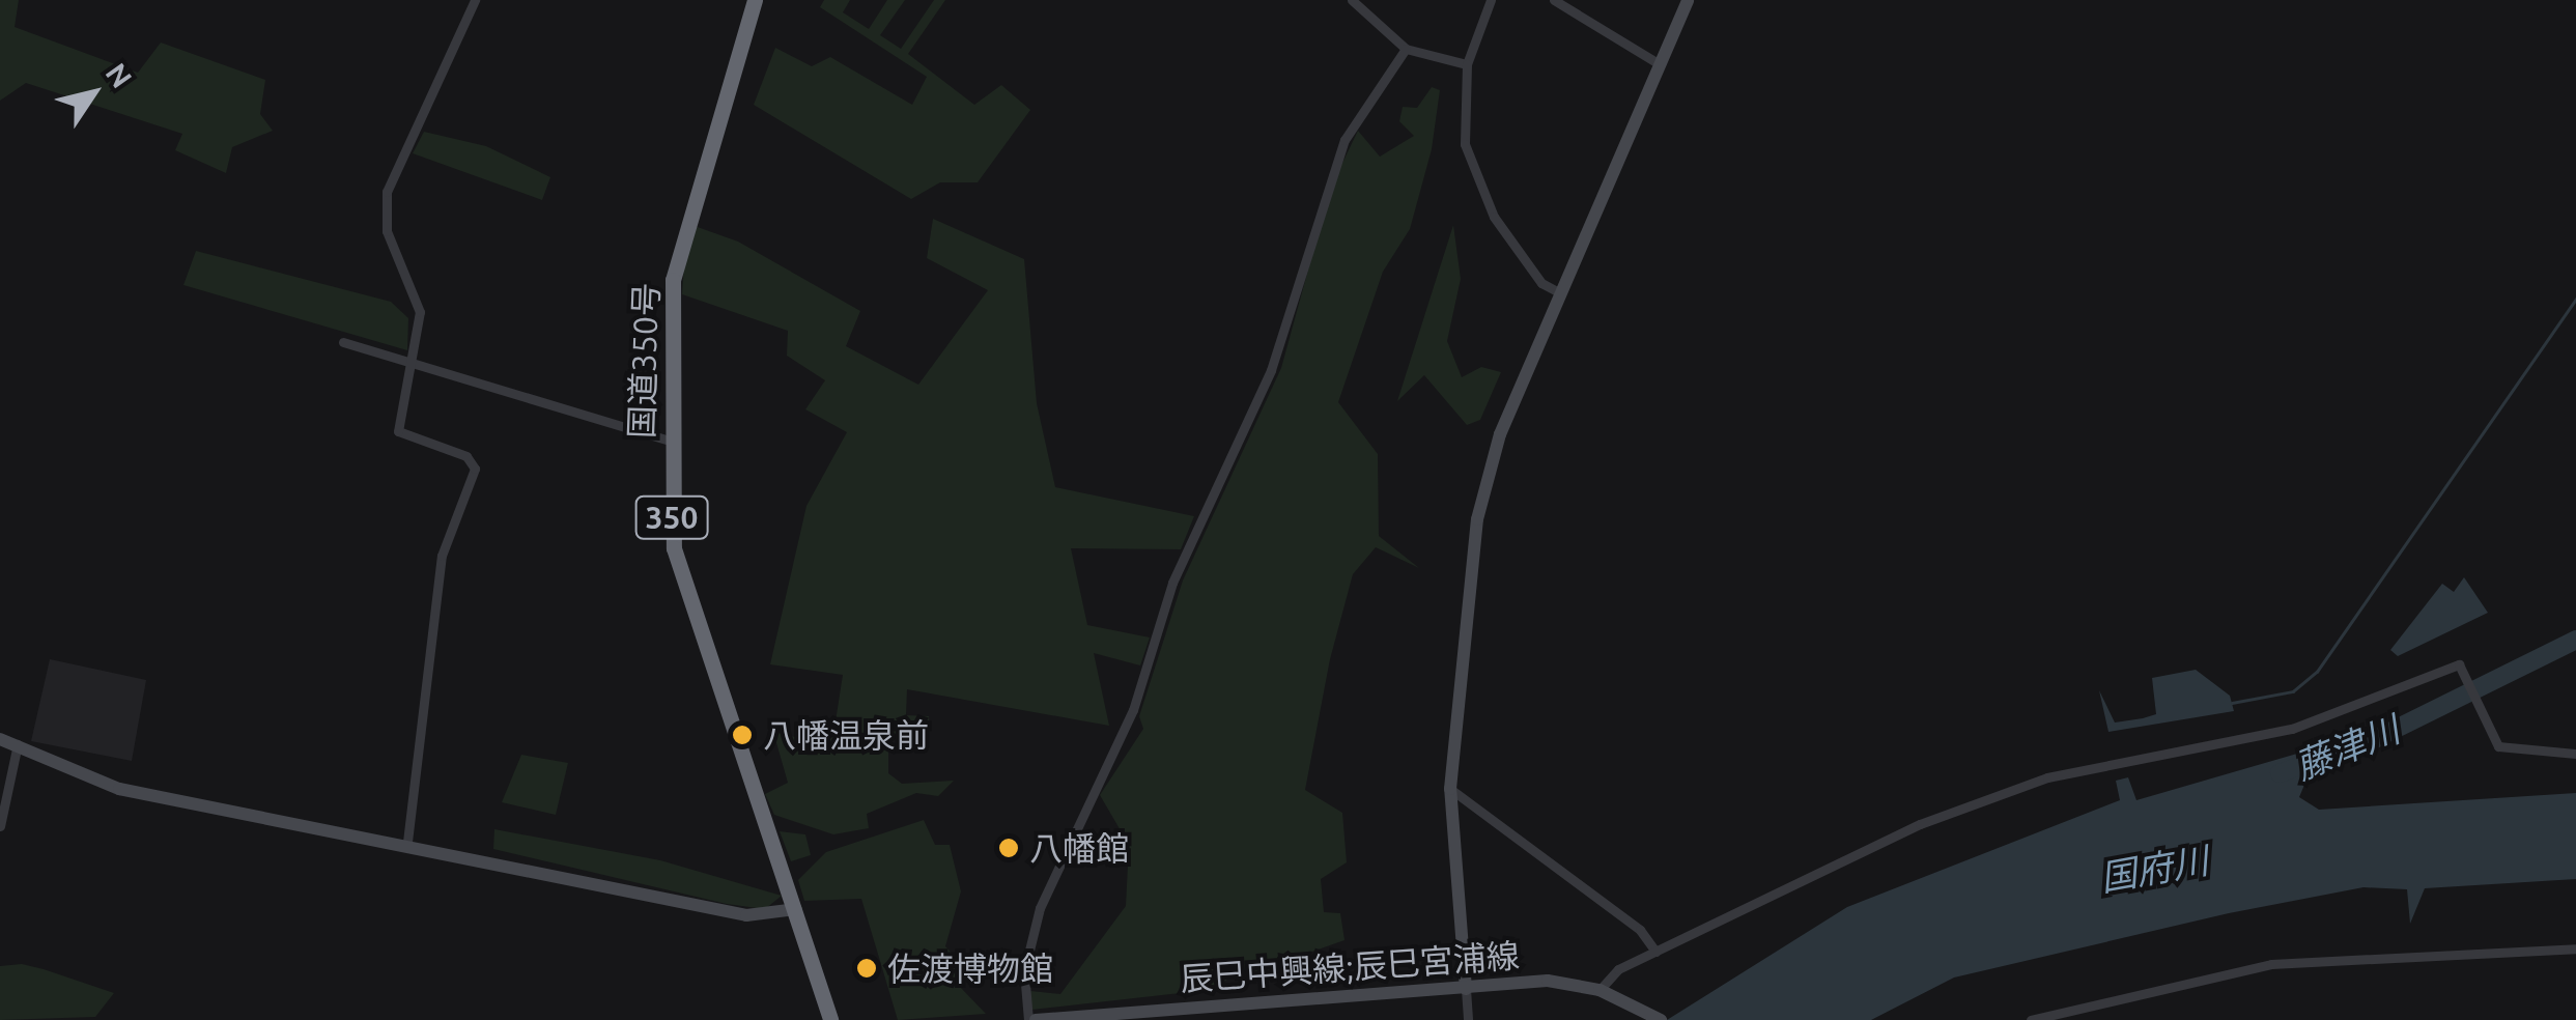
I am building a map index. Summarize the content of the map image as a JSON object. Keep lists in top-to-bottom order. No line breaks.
{"streets":{"highway":["国道350号","350"],"street":["辰巳中興線;辰巳宮浦線"]},"water":["藤津川","国府川"],"places":["八幡温泉前","八幡館","佐渡博物館"],"north":"top right"}
